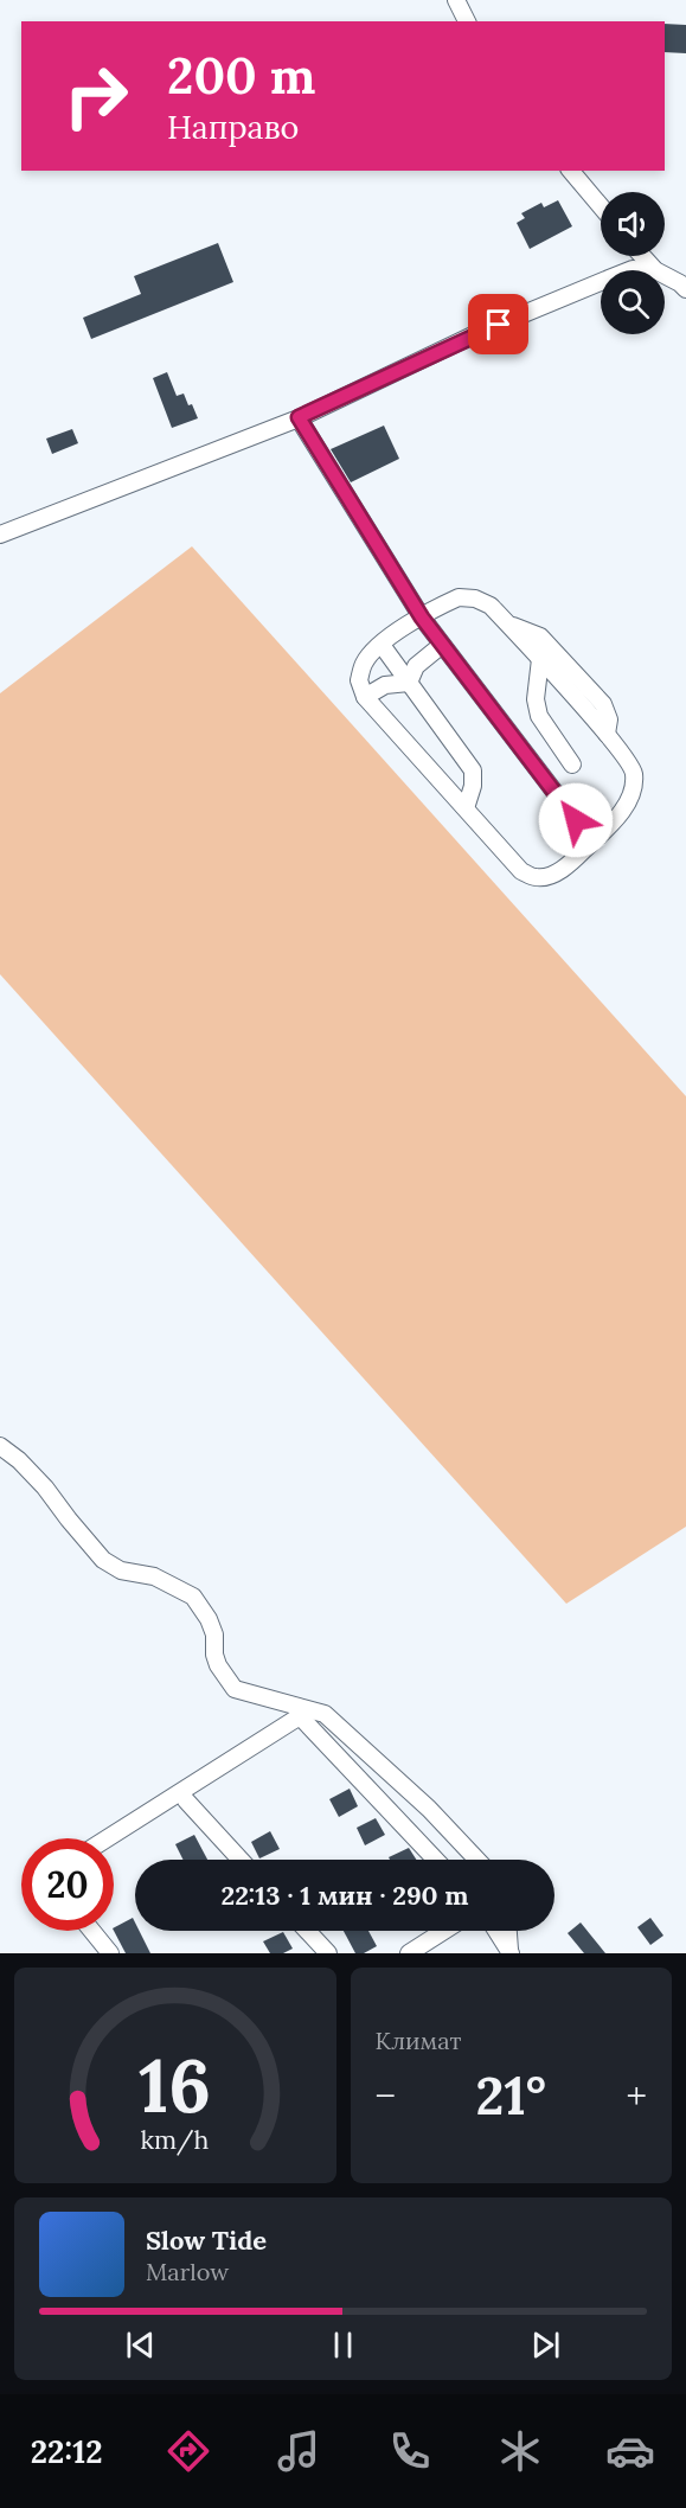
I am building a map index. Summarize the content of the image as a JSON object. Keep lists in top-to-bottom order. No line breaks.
{"page":{"turn":["200 m","Направо"],"limit":"20","trip":"22:13 · 1 мин · 290 m","tile":"Климат","heat":["−","21°","+"],"song":["Slow Tide","Marlow"],"tabs":"22:12","gauge":["16","km/h"]}}
